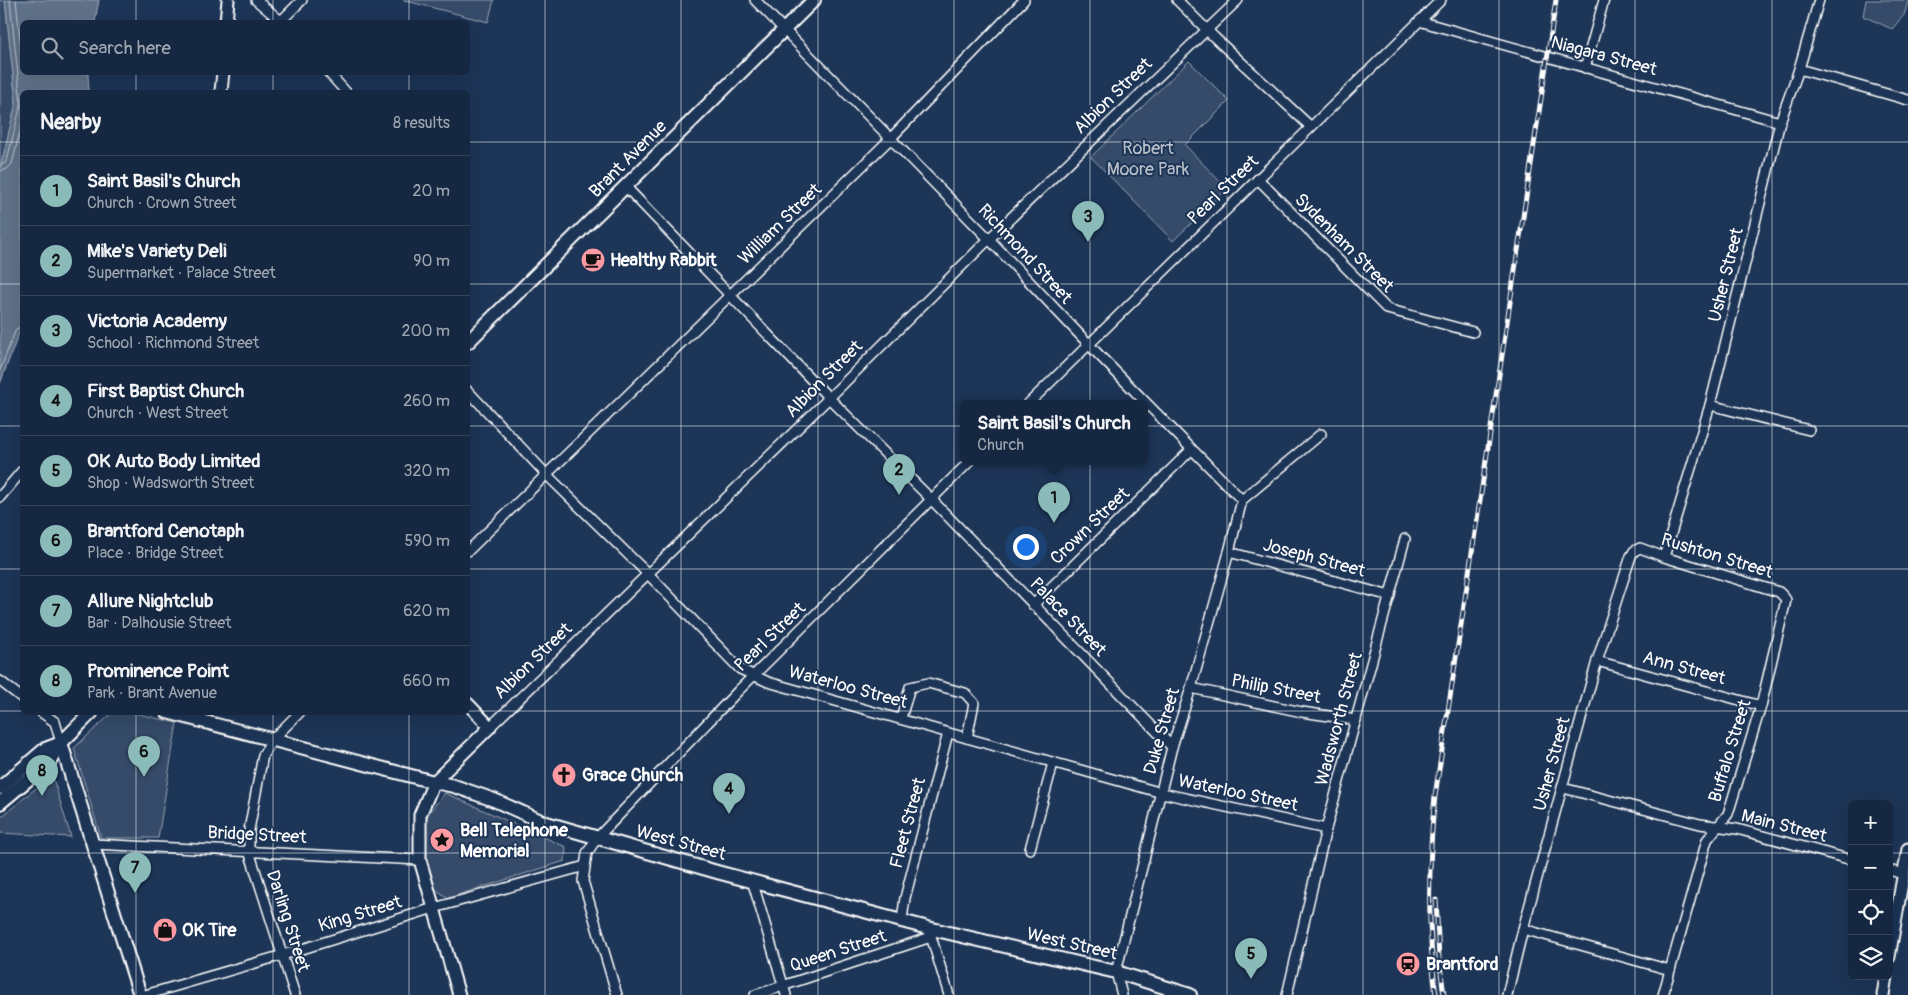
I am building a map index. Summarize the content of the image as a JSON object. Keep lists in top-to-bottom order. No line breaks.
{"streets":{"main road":["Brant Avenue","West Street"],"street":["Niagara Street","Albion Street","Pearl Street","William Street","Sydenham Street","Richmond Street","Usher Street","Crown Street","Rushton Street","Joseph Street","Palace Street","Ann Street","Waterloo Street","Philip Street","Wadsworth Street","Duke Street","Buffalo Street","Fleet Street","Main Street","Bridge Street","King Street","Darling Street","Queen Street"]},"crossings":[["Niagara Street","Pearl Street"],["Niagara Street","Usher Street"],["Albion Street","Richmond Street"],["Albion Street","Palace Street"],["Albion Street","Waterloo Street"],["Albion Street","West Street"],["Brant Avenue","Richmond Street"],["Brant Avenue","Palace Street"],["Pearl Street","Sydenham Street"],["Pearl Street","Richmond Street"],["Pearl Street","Palace Street"],["Pearl Street","Waterloo Street"],["Pearl Street","West Street"],["Pearl Street","King Street"],["William Street","Richmond Street"],["William Street","Palace Street"],["William Street","Waterloo Street"],["Richmond Street","Crown Street"],["Richmond Street","Duke Street"],["Usher Street","Rushton Street"],["Usher Street","Ann Street"],["Usher Street","Main Street"],["Crown Street","Palace Street"],["Rushton Street","Buffalo Street"],["Joseph Street","Wadsworth Street"],["Joseph Street","Duke Street"],["Palace Street","Duke Street"],["Ann Street","Buffalo Street"],["Waterloo Street","Wadsworth Street"],["Waterloo Street","Duke Street"],["Waterloo Street","Fleet Street"],["Philip Street","Wadsworth Street"],["Philip Street","Duke Street"],["Duke Street","West Street"],["Buffalo Street","Main Street"],["Fleet Street","West Street"],["Bridge Street","Darling Street"],["West Street","Darling Street"],["West Street","Queen Street"],["King Street","Darling Street"]],"parks":["Robert Moore Park"],"places":{"cafe":["Healthy Rabbit"],"church":["Grace Church"],"place":["Bell Telephone Memorial"],"shop":["OK Tire"],"station":["Brantford"]},"page":{"search":"Search here","heading":["Nearby","8 results"],"list":[{"mark":"1","name":"Saint Basil's Church","note":"Church · Crown Street","value":"20 m"},{"mark":"2","name":"Mike's Variety Deli","note":"Supermarket · Palace Street","value":"90 m"},{"mark":"3","name":"Victoria Academy","note":"School · Richmond Street","value":"200 m"},{"mark":"4","name":"First Baptist Church","note":"Church · West Street","value":"260 m"},{"mark":"5","name":"OK Auto Body Limited","note":"Shop · Wadsworth Street","value":"320 m"},{"mark":"6","name":"Brantford Cenotaph","note":"Place · Bridge Street","value":"590 m"},{"mark":"7","name":"Allure Nightclub","note":"Bar · Dalhousie Street","value":"620 m"},{"mark":"8","name":"Prominence Point","note":"Park · Brant Avenue","value":"660 m"}],"pins":["3","2","1","6","8","4","7","5"],"popup":["Saint Basil's Church","Church"],"map_buttons":["+","−"]}}
